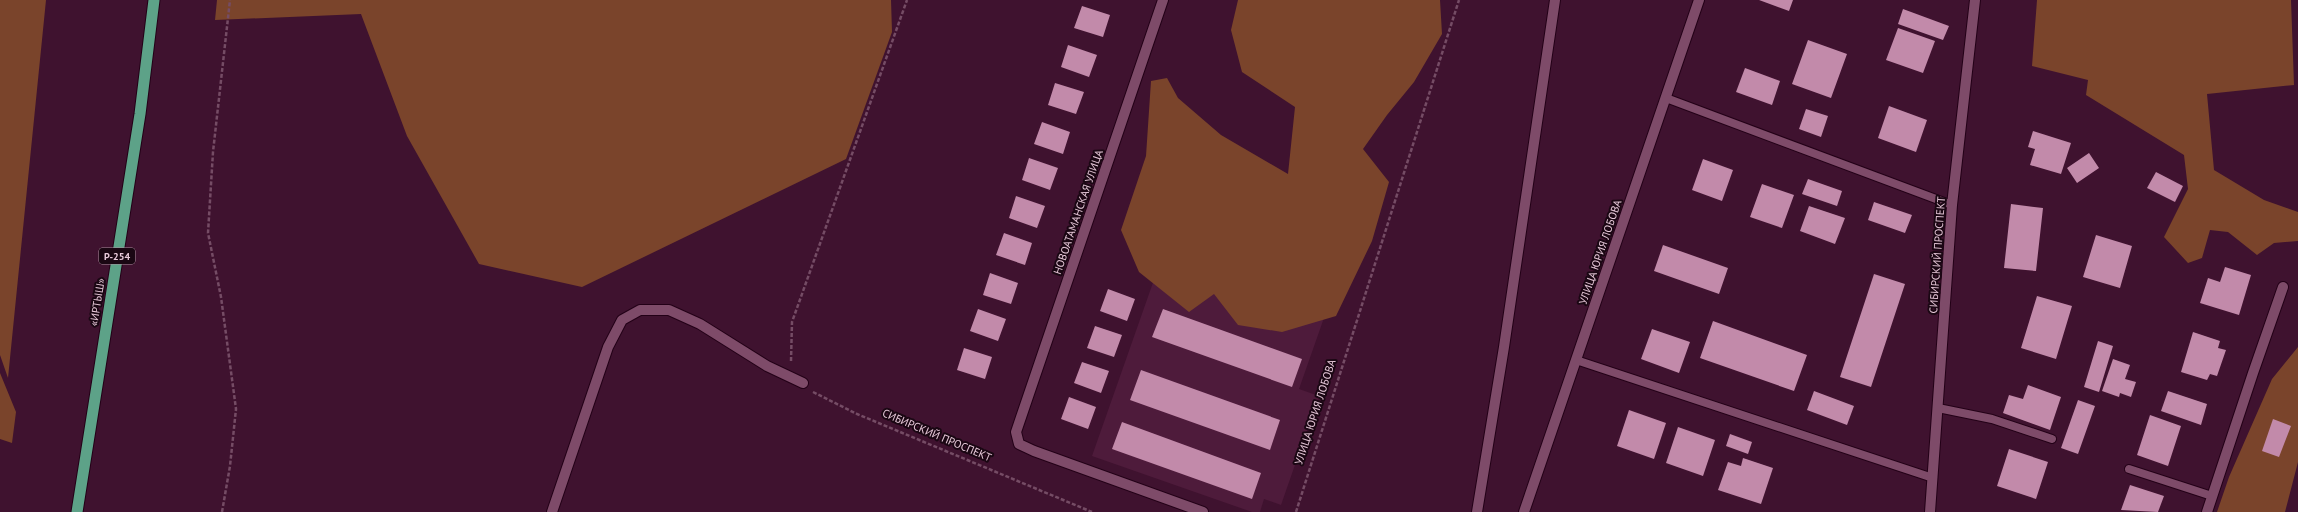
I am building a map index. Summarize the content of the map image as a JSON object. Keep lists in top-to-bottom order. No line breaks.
{"streets":{"highway":["Р-254","«ИРТЫШ»"],"street":["НОВОАТАМАНСКАЯ УЛИЦА","УЛИЦА ЮРИЯ ЛОБОВА","СИБИРСКИЙ ПРОСПЕКТ"]}}
